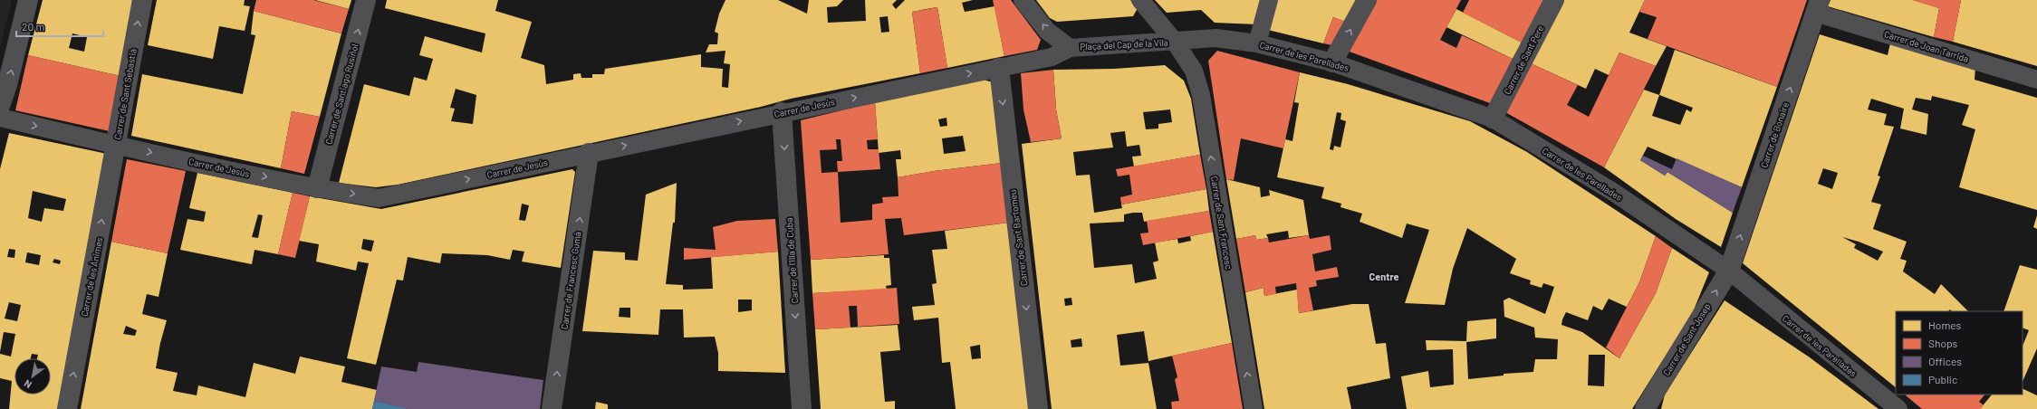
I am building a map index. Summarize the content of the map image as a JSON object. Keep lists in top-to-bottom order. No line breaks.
{"streets":{"street":["Plaça del Cap de la Vila","Carrer de Joan Tarrida","Carrer de les Parellades","Carrer de Sant Pere","Carrer de Sant Sebastià","Carrer de Santiago Rusiñol","Carrer de Jesús","Carrer de Bonaire","Carrer de Sant Francesc","Carrer de Sant Bartomeu","Carrer de l'Illa de Cuba","Carrer de les Ànimes","Carrer de Francesc Gumà","Carrer de Sant Josep"]},"crossings":[["Plaça del Cap de la Vila","Carrer de les Parellades"],["Plaça del Cap de la Vila","Carrer de Jesús"],["Plaça del Cap de la Vila","Carrer de Sant Francesc"],["Carrer de Joan Tarrida","Carrer de Bonaire"],["Carrer de les Parellades","Carrer de Sant Pere"],["Carrer de les Parellades","Carrer de Bonaire"],["Carrer de les Parellades","Carrer de Sant Josep"],["Carrer de Sant Sebastià","Carrer de Jesús"],["Carrer de Sant Sebastià","Carrer de les Ànimes"],["Carrer de Santiago Rusiñol","Carrer de Jesús"],["Carrer de Jesús","Carrer de Sant Bartomeu"],["Carrer de Jesús","Carrer de l'Illa de Cuba"],["Carrer de Jesús","Carrer de les Ànimes"],["Carrer de Jesús","Carrer de Francesc Gumà"],["Carrer de Bonaire","Carrer de Sant Josep"]],"one_way":["Carrer de Santiago Rusiñol","Carrer de Jesús","Carrer de Bonaire","Carrer de Sant Francesc","Carrer de Sant Bartomeu","Carrer de l'Illa de Cuba","Carrer de les Ànimes","Carrer de Francesc Gumà","Carrer de Sant Josep"],"districts":["Centre"],"legend":["Homes","Shops","Offices","Public"],"scale_bar":"20 m","north":"bottom left"}
